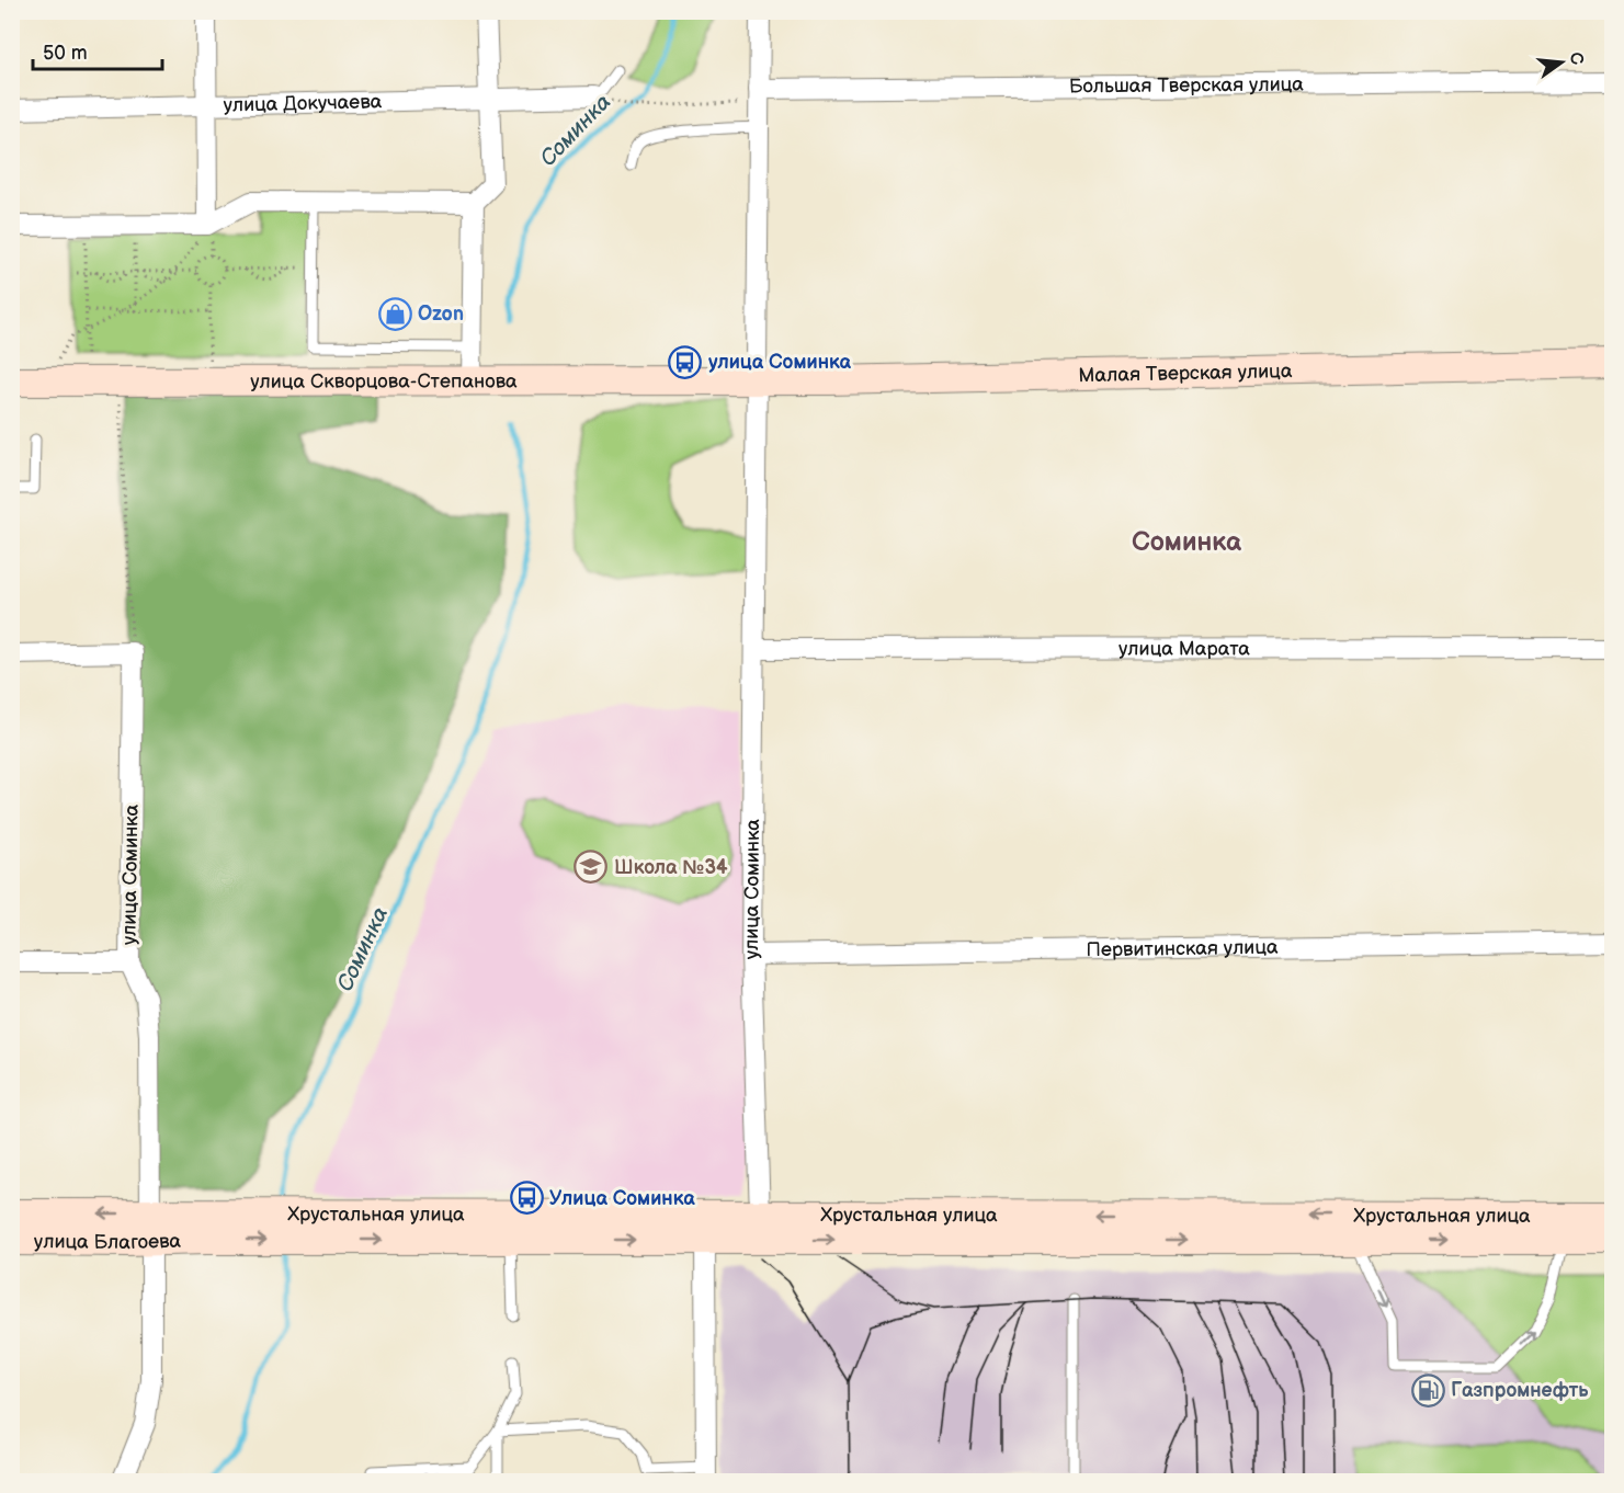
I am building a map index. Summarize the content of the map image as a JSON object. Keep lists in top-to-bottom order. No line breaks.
{"streets":{"main road":["Малая Тверская улица","улица Скворцова-Степанова","Хрустальная улица","улица Благоева"],"street":["Большая Тверская улица","улица Докучаева","улица Марата","улица Соминка","Первитинская улица"]},"crossings":[["Большая Тверская улица","улица Соминка"],["Малая Тверская улица","улица Скворцова-Степанова"],["Малая Тверская улица","улица Соминка"],["улица Скворцова-Степанова","улица Соминка"],["улица Марата","улица Соминка"],["улица Соминка","Первитинская улица"],["улица Соминка","Хрустальная улица"],["улица Соминка","улица Благоева"],["Хрустальная улица","улица Благоева"]],"districts":["Соминка"],"water":["Соминка"],"places":{"shop":["Ozon"],"bus stop":["улица Соминка","Улица Соминка"],"school or university":["Школа №34"],"fuel station":["Газпромнефть"]},"scale_bar":"50 m","north":"right"}
